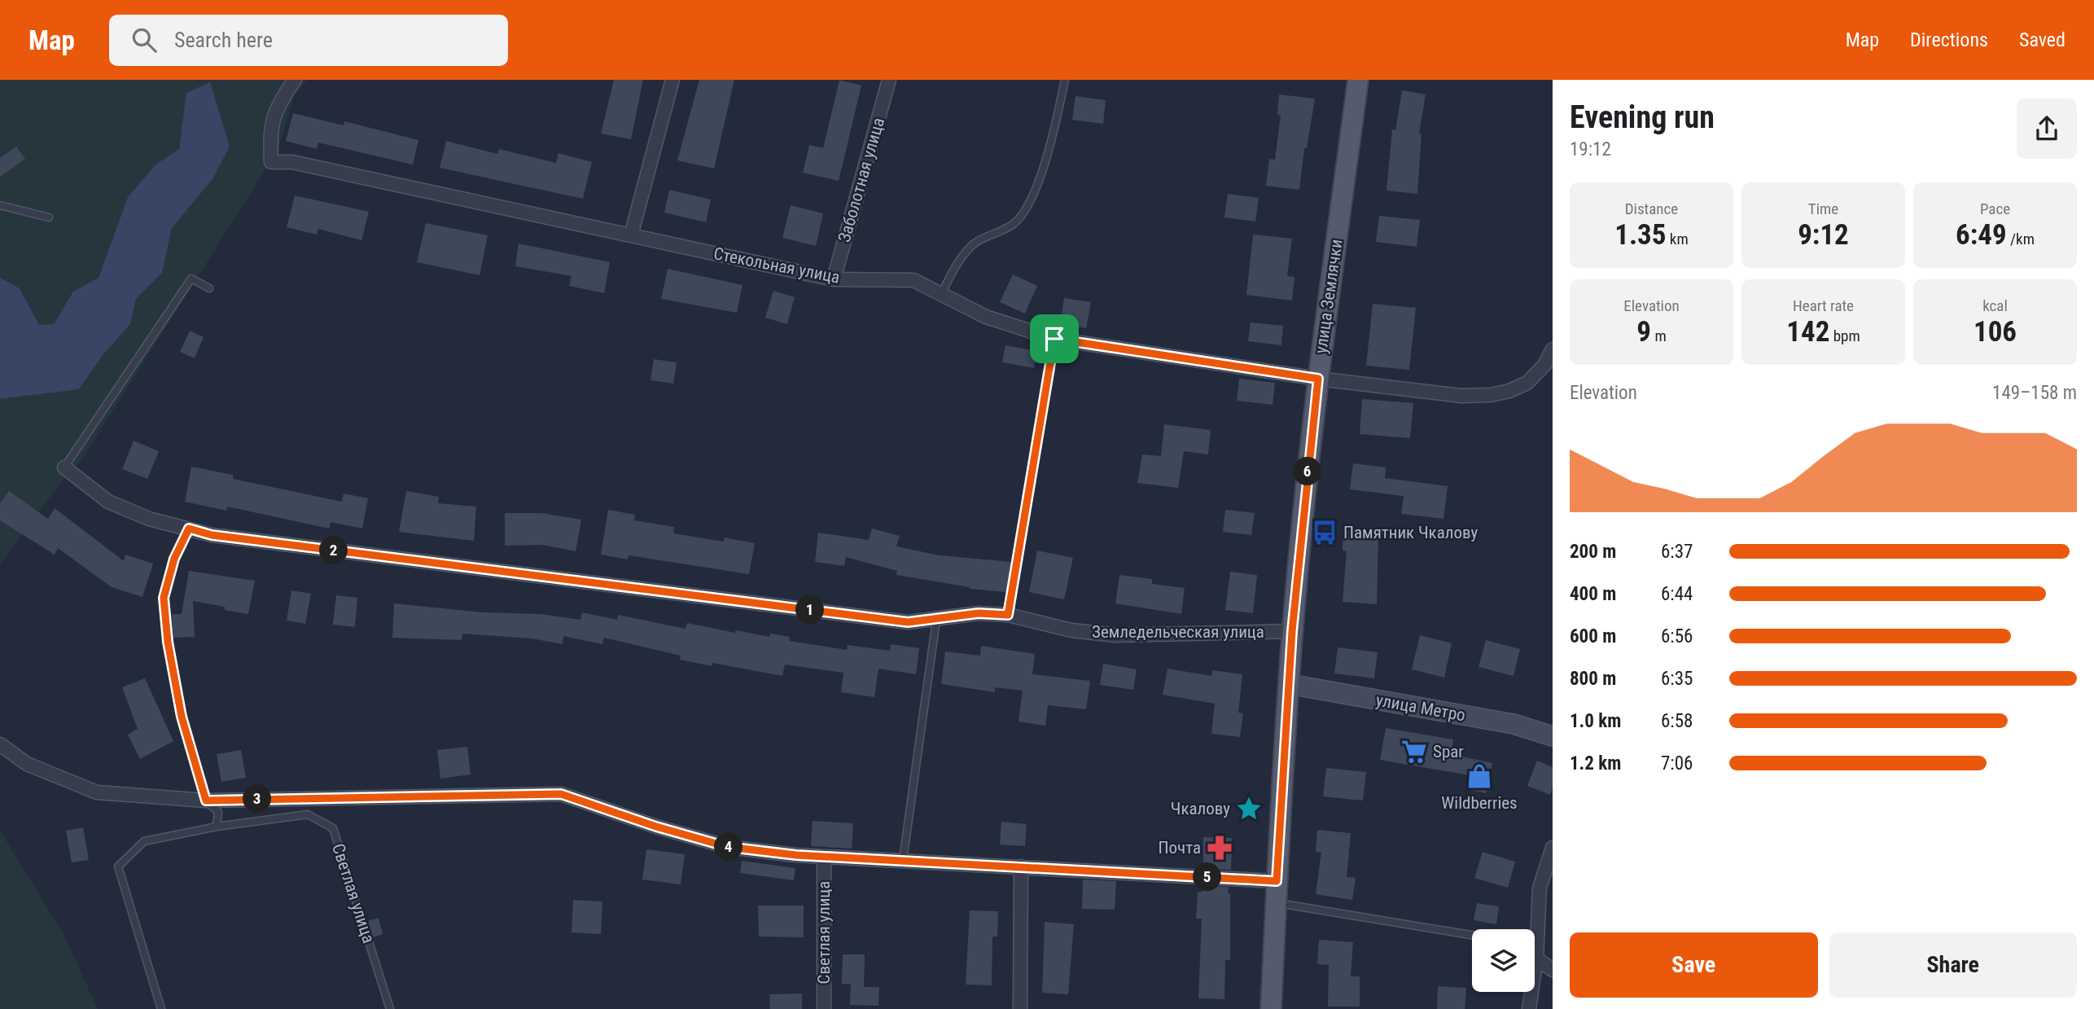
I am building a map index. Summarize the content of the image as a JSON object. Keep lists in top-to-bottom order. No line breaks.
{"streets":{"main road":["улица Землячки"],"street":["Заболотная улица","Стекольная улица","Земледельческая улица","улица Метро","Светлая улица"]},"crossings":[["Заболотная улица","Стекольная улица"],["Стекольная улица","улица Землячки"],["улица Землячки","Земледельческая улица"],["улица Землячки","улица Метро"]],"places":{"bus stop":["Памятник Чкалову"],"supermarket":["Spar"],"shop":["Wildberries"],"place":["Чкалову"],"pharmacy":["Почта"]},"page":{"header":"Map","search":"Search here","nav":["Map","Directions","Saved"],"heading":["Evening run","19:12"],"stats":[["Distance","1.35 km"],["Time","9:12"],["Pace","6:49 /km"],["Elevation","9 m"],["Heart rate","142 bpm"],["kcal","106"]],"chart":["Elevation","149–158 m"],"pins":["6","2","1","3","4","5"],"list":[{"name":"200 m","note":"6:37"},{"name":"400 m","note":"6:44"},{"name":"600 m","note":"6:56"},{"name":"800 m","note":"6:35"},{"name":"1.0 km","note":"6:58"},{"name":"1.2 km","note":"7:06"}],"buttons":["Save","Share"]}}
